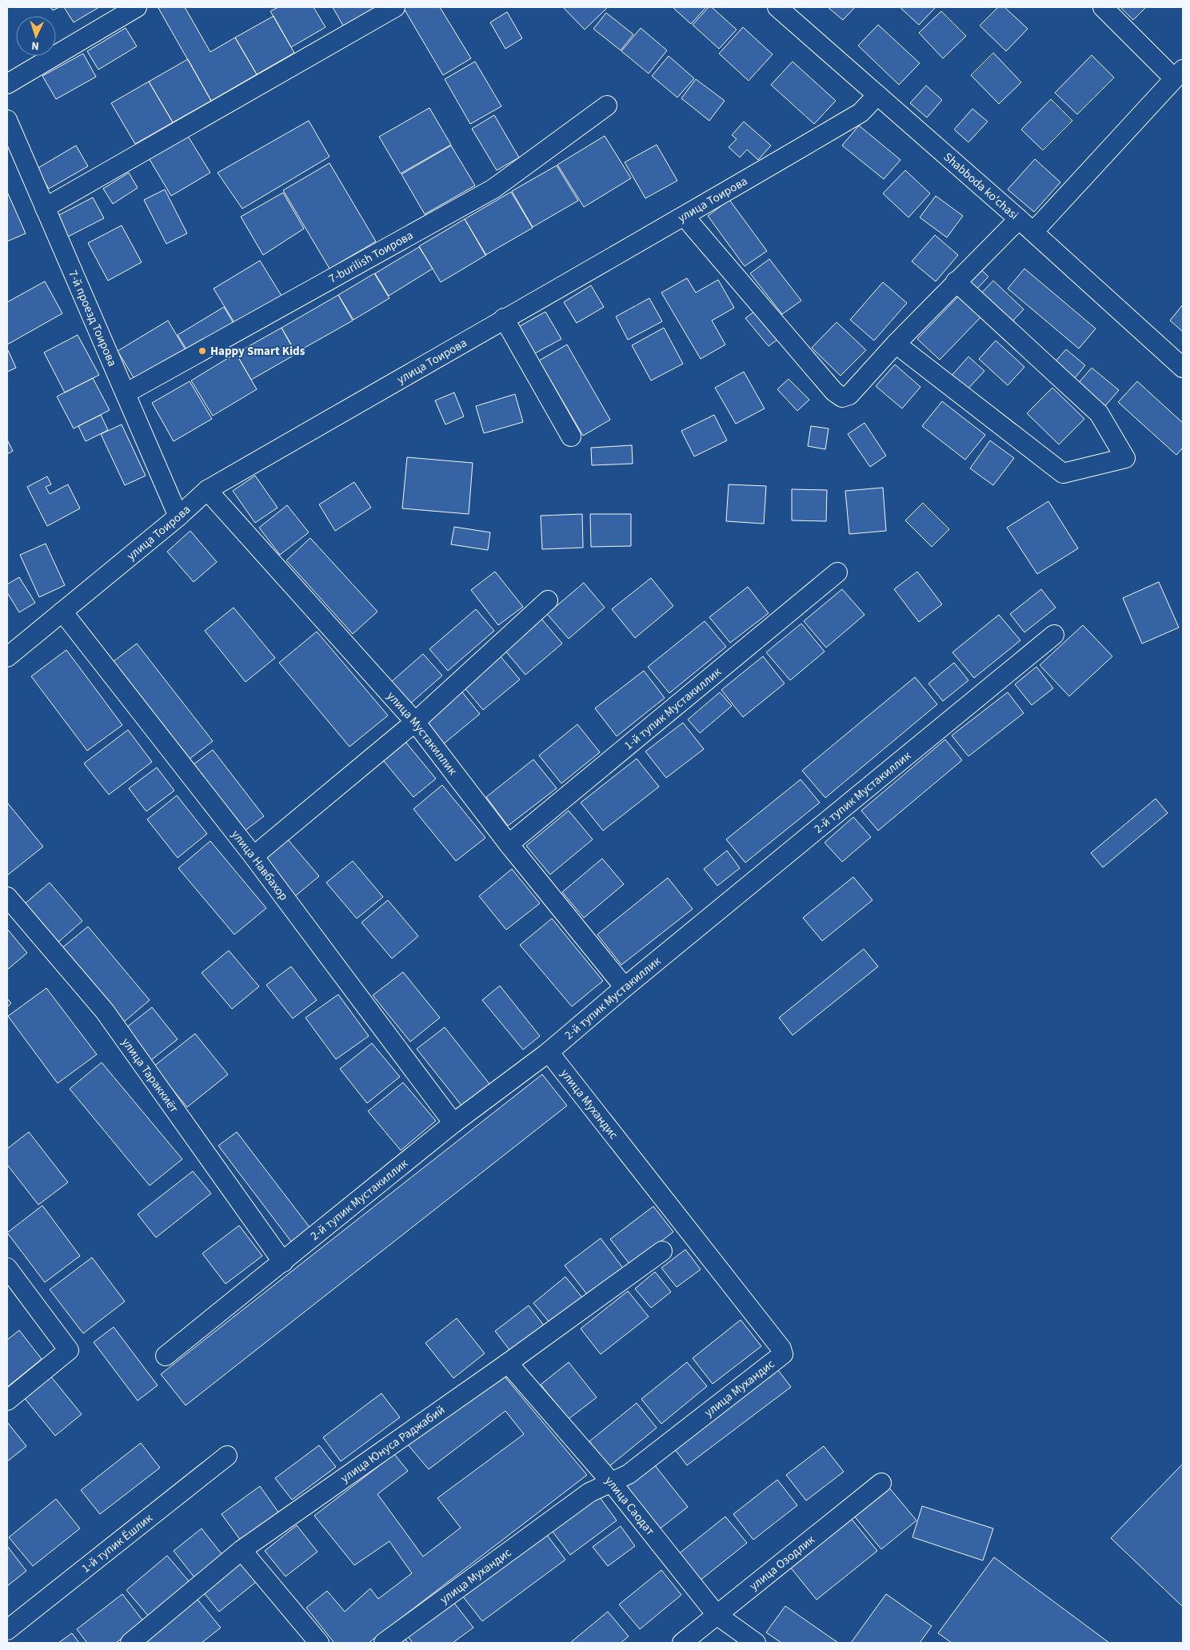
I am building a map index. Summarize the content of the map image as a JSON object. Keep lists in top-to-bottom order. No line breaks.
{"streets":{"street":["Shabboda ko'chasi","улица Тоирова","7-burilish Тоирова","7-й проезд Тоирова","1-й тупик Мустакиллик","улица Мустакиллик","2-й тупик Мустакиллик","улица Навбахор","улица Тараккиёт","улица Мухандис","улица Юнуса Раджабий","улица Саодат","1-й тупик Ёшлик","улица Озодлик"]},"crossings":[["Shabboda ko'chasi","улица Тоирова"],["улица Тоирова","7-й проезд Тоирова"],["улица Тоирова","улица Мустакиллик"],["улица Тоирова","улица Навбахор"],["7-burilish Тоирова","7-й проезд Тоирова"],["1-й тупик Мустакиллик","улица Мустакиллик"],["улица Мустакиллик","2-й тупик Мустакиллик"],["2-й тупик Мустакиллик","улица Навбахор"],["2-й тупик Мустакиллик","улица Тараккиёт"],["2-й тупик Мустакиллик","улица Мухандис"],["улица Мухандис","улица Саодат"],["улица Юнуса Раджабий","улица Саодат"],["улица Саодат","улица Озодлик"]],"places":["Happy Smart Kids"],"north":"bottom"}
